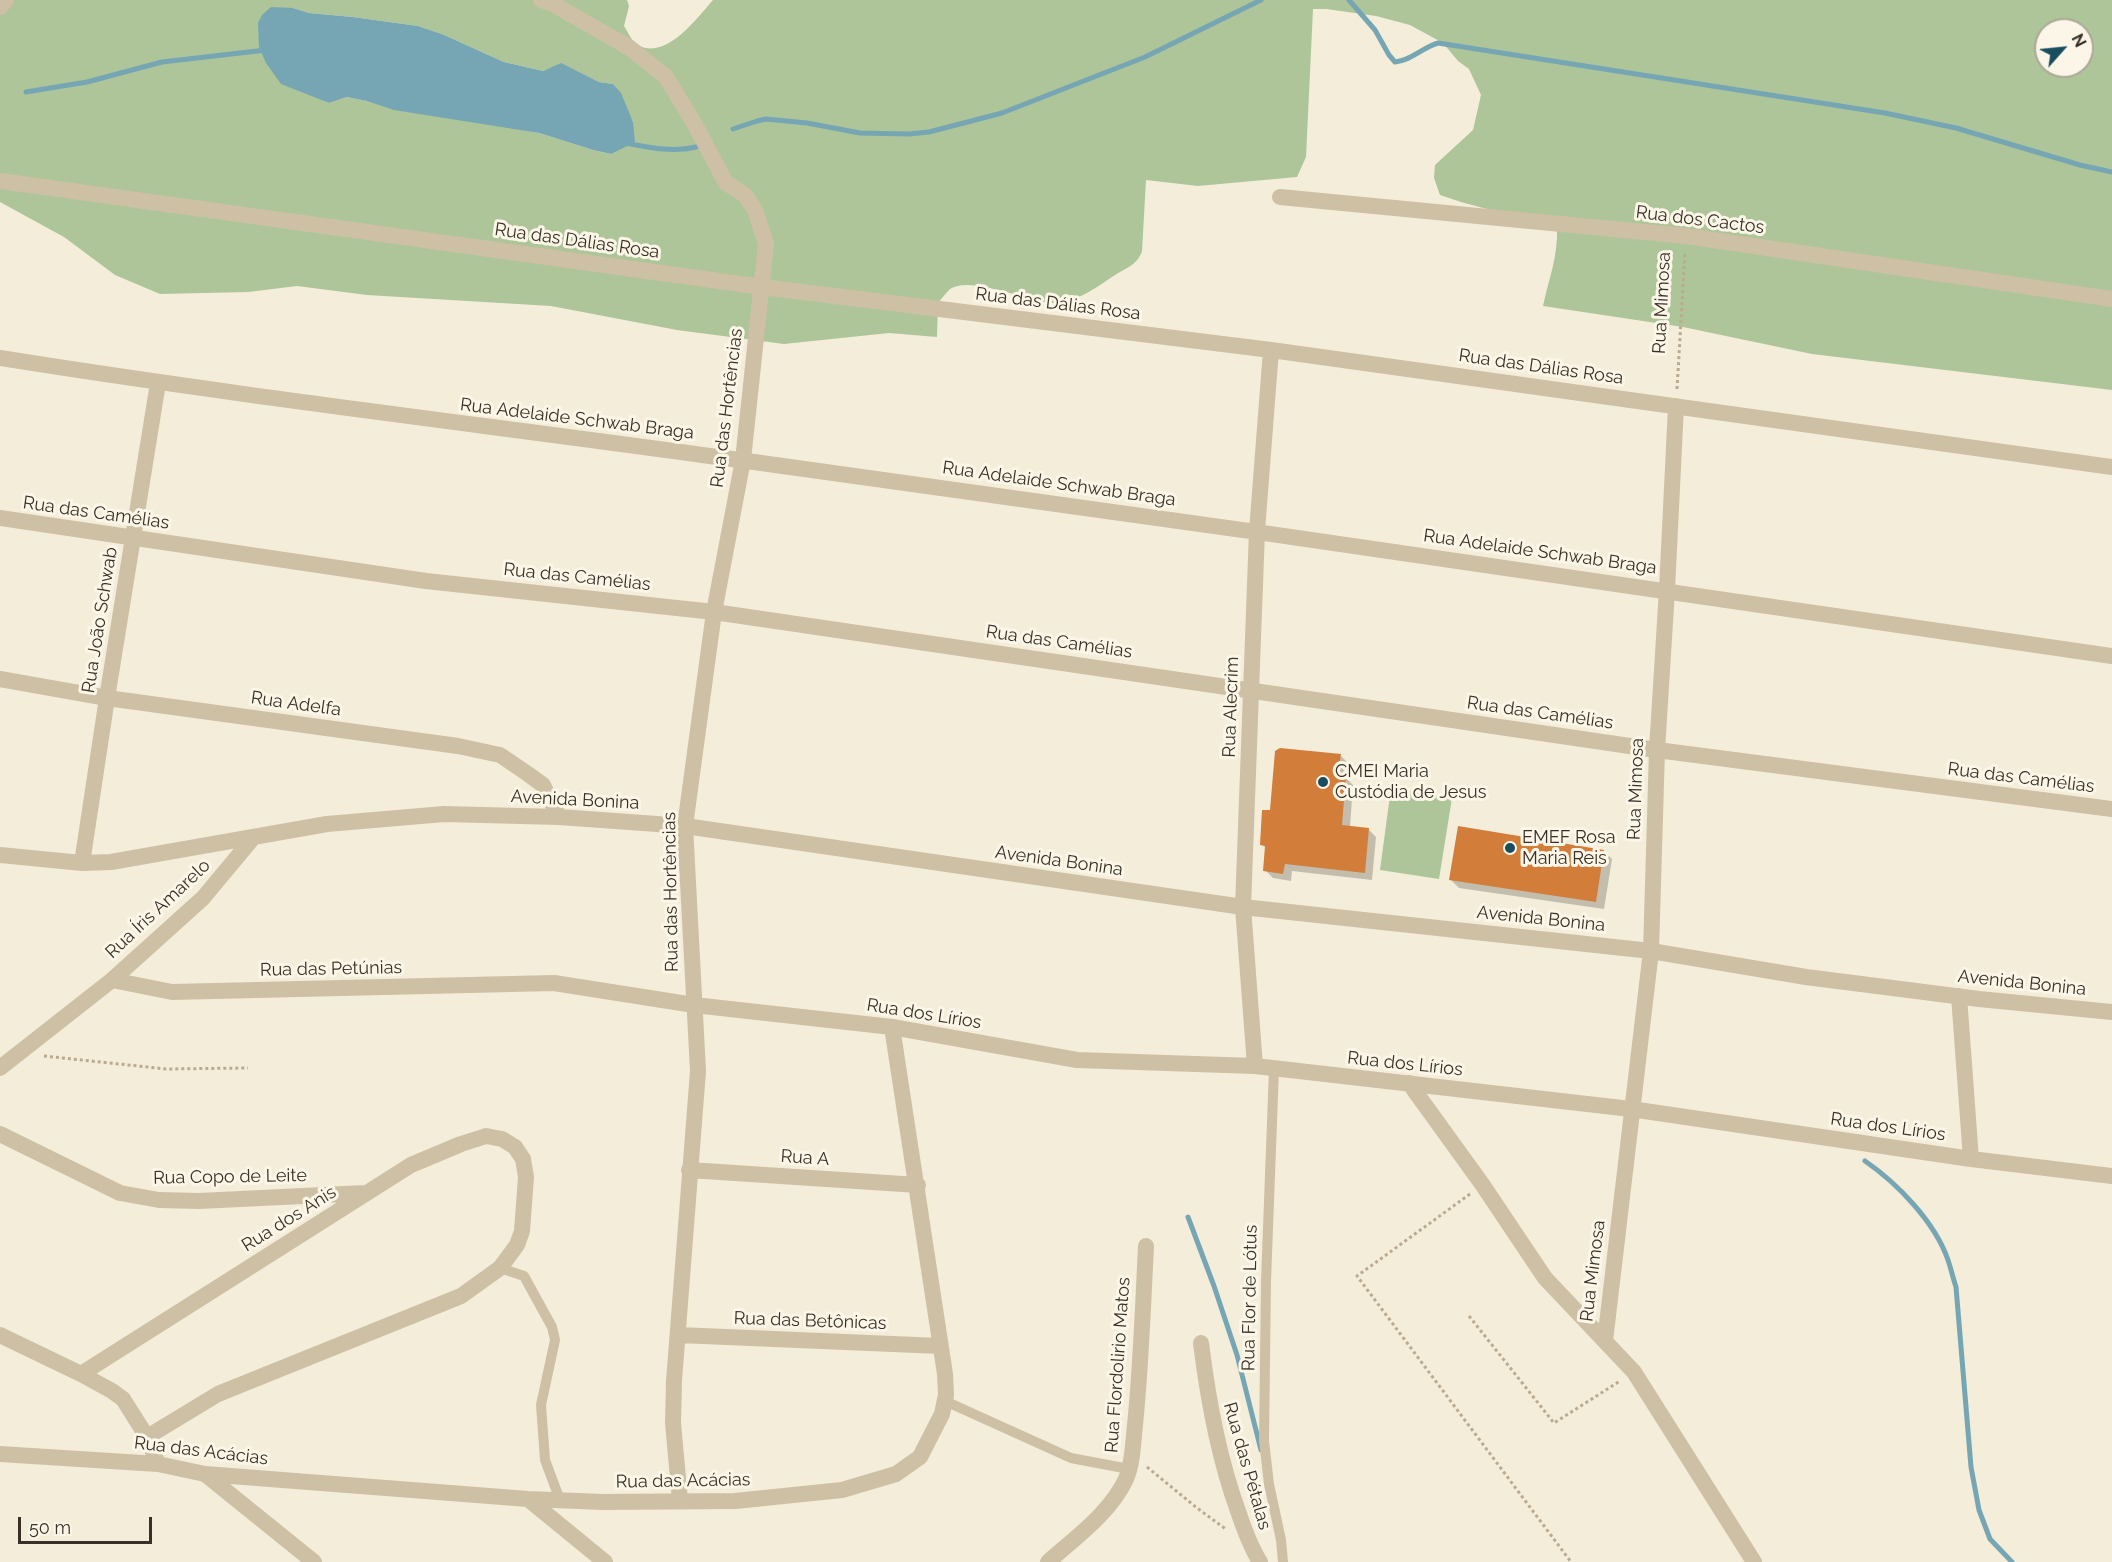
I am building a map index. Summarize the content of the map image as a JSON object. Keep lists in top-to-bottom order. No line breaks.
{"streets":{"street":["Rua dos Cactos","Rua das Dálias Rosa","Rua Mimosa","Rua das Hortências","Rua Adelaide Schwab Braga","Rua das Camélias","Rua João Schwab","Rua Adelfa","Rua Alecrim","Avenida Bonina","Rua Íris Amarelo","Rua das Petúnias","Rua dos Lírios","Rua A","Rua Copo de Leite","Rua dos Anis","Rua das Betônicas","Rua Flordolirio Matos","Rua das Acácias","Rua das Pétalas"],"lane":["Rua Flor de Lótus"]},"crossings":[["Rua dos Cactos","Rua Mimosa"],["Rua das Dálias Rosa","Rua Mimosa"],["Rua das Dálias Rosa","Rua das Hortências"],["Rua das Dálias Rosa","Rua Alecrim"],["Rua Mimosa","Rua Adelaide Schwab Braga"],["Rua Mimosa","Rua das Camélias"],["Rua Mimosa","Avenida Bonina"],["Rua Mimosa","Rua dos Lírios"],["Rua das Hortências","Rua Adelaide Schwab Braga"],["Rua das Hortências","Rua das Camélias"],["Rua das Hortências","Avenida Bonina"],["Rua das Hortências","Rua das Petúnias"],["Rua das Hortências","Rua dos Lírios"],["Rua das Hortências","Rua A"],["Rua das Hortências","Rua das Betônicas"],["Rua das Hortências","Rua das Acácias"],["Rua Adelaide Schwab Braga","Rua João Schwab"],["Rua Adelaide Schwab Braga","Rua Alecrim"],["Rua das Camélias","Rua João Schwab"],["Rua das Camélias","Rua Alecrim"],["Rua João Schwab","Rua Adelfa"],["Rua João Schwab","Avenida Bonina"],["Rua Adelfa","Avenida Bonina"],["Rua Alecrim","Avenida Bonina"],["Rua Alecrim","Rua dos Lírios"],["Avenida Bonina","Rua Íris Amarelo"],["Rua Íris Amarelo","Rua das Petúnias"],["Rua das Petúnias","Rua dos Lírios"],["Rua dos Lírios","Rua Flor de Lótus"],["Rua dos Lírios","Rua das Acácias"],["Rua A","Rua das Acácias"],["Rua Copo de Leite","Rua dos Anis"],["Rua das Betônicas","Rua das Acácias"]],"places":["CMEI Maria Custódia de Jesus","EMEF Rosa Maria Reis"],"scale_bar":"50 m","north":"top right"}
